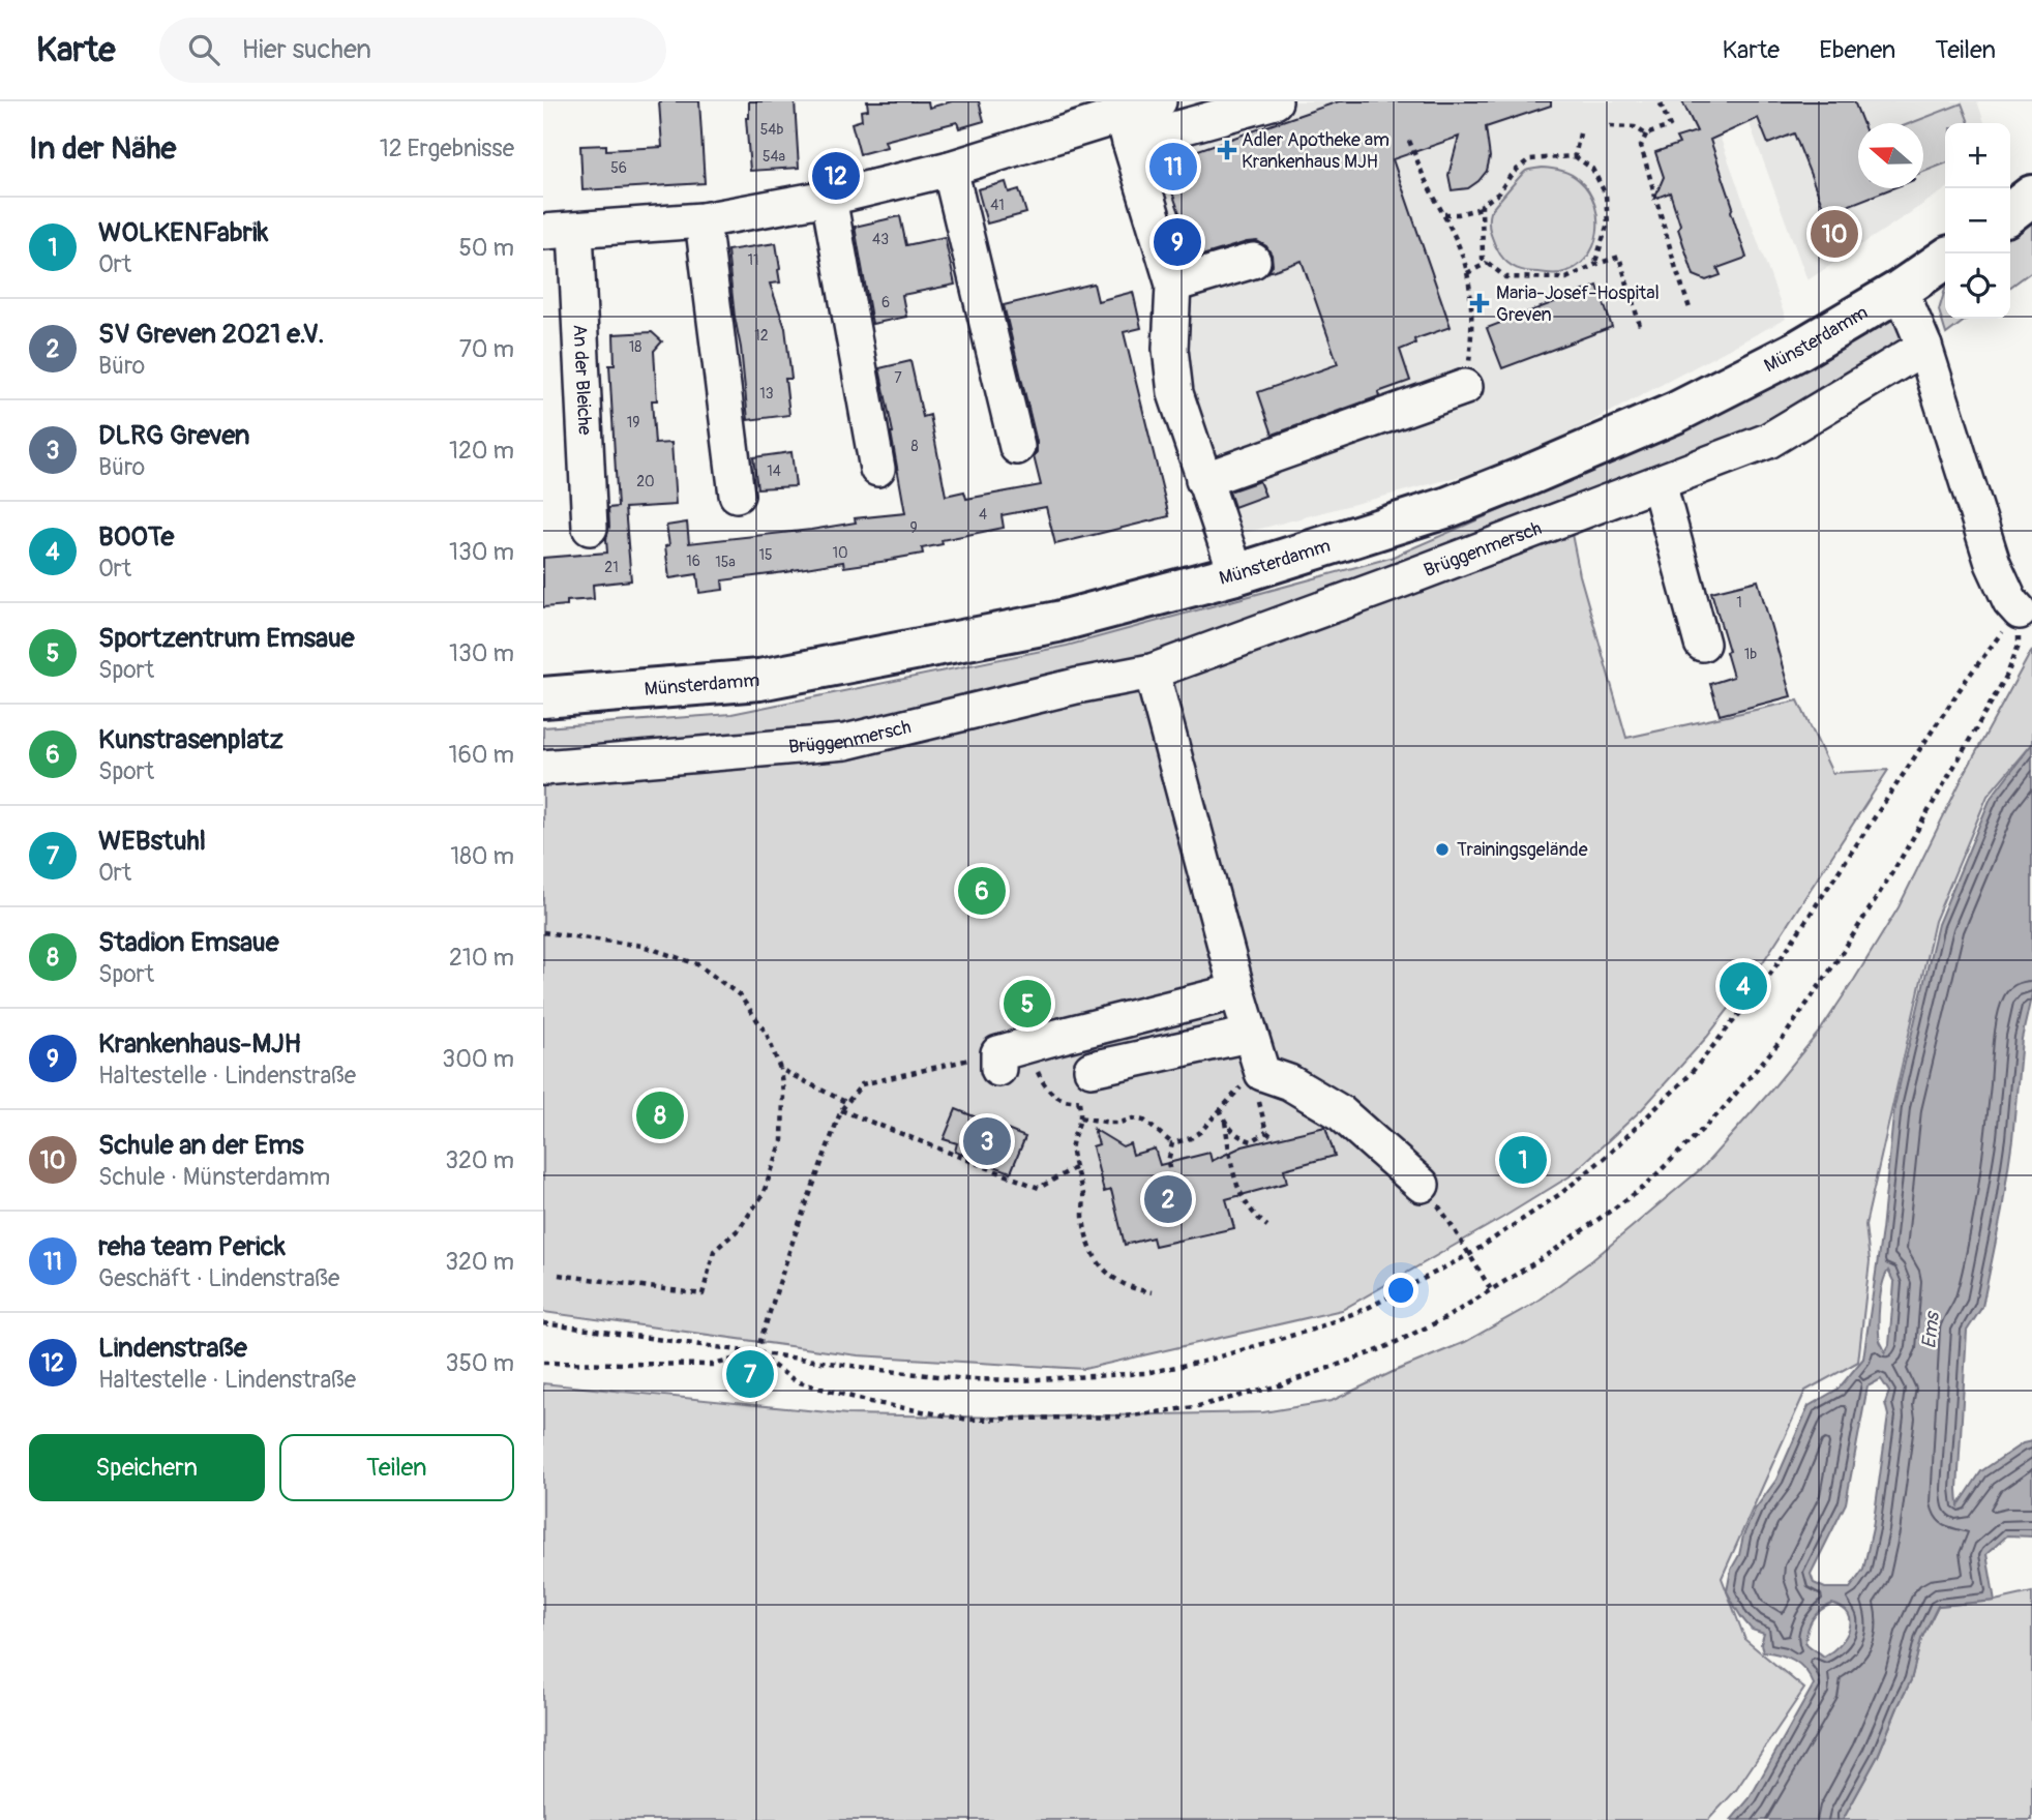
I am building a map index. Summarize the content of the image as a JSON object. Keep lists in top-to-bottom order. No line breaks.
{"streets":{"main road":["Münsterdamm"],"street":["An der Bleiche","Brüggenmersch"]},"water":["Ems"],"places":{"health":["Adler Apotheke am Krankenhaus MJH","Maria-Josef-Hospital Greven"],"other":["Trainingsgelände"]},"house_numbers":["54b","54a","56","41","43","11","6","12","18","7","13","19","8","14","20","4","9","10","15","16","15a","21","1","1b"],"north":"left","page":{"header":"Karte","search":"Hier suchen","nav":["Karte","Ebenen","Teilen"],"heading":["In der Nähe","12 Ergebnisse"],"map_buttons":["+","−"],"pins":["11","12","10","9","6","4","5","8","3","1","2","7"],"list":[{"mark":"1","name":"WOLKENFabrik","note":"Ort","value":"50 m"},{"mark":"2","name":"SV Greven 2021 e.V.","note":"Büro","value":"70 m"},{"mark":"3","name":"DLRG Greven","note":"Büro","value":"120 m"},{"mark":"4","name":"BOOTe","note":"Ort","value":"130 m"},{"mark":"5","name":"Sportzentrum Emsaue","note":"Sport","value":"130 m"},{"mark":"6","name":"Kunstrasenplatz","note":"Sport","value":"160 m"},{"mark":"7","name":"WEBstuhl","note":"Ort","value":"180 m"},{"mark":"8","name":"Stadion Emsaue","note":"Sport","value":"210 m"},{"mark":"9","name":"Krankenhaus-MJH","note":"Haltestelle · Lindenstraße","value":"300 m"},{"mark":"10","name":"Schule an der Ems","note":"Schule · Münsterdamm","value":"320 m"},{"mark":"11","name":"reha team Perick","note":"Geschäft · Lindenstraße","value":"320 m"},{"mark":"12","name":"Lindenstraße","note":"Haltestelle · Lindenstraße","value":"350 m"}],"buttons":["Speichern","Teilen"]}}
